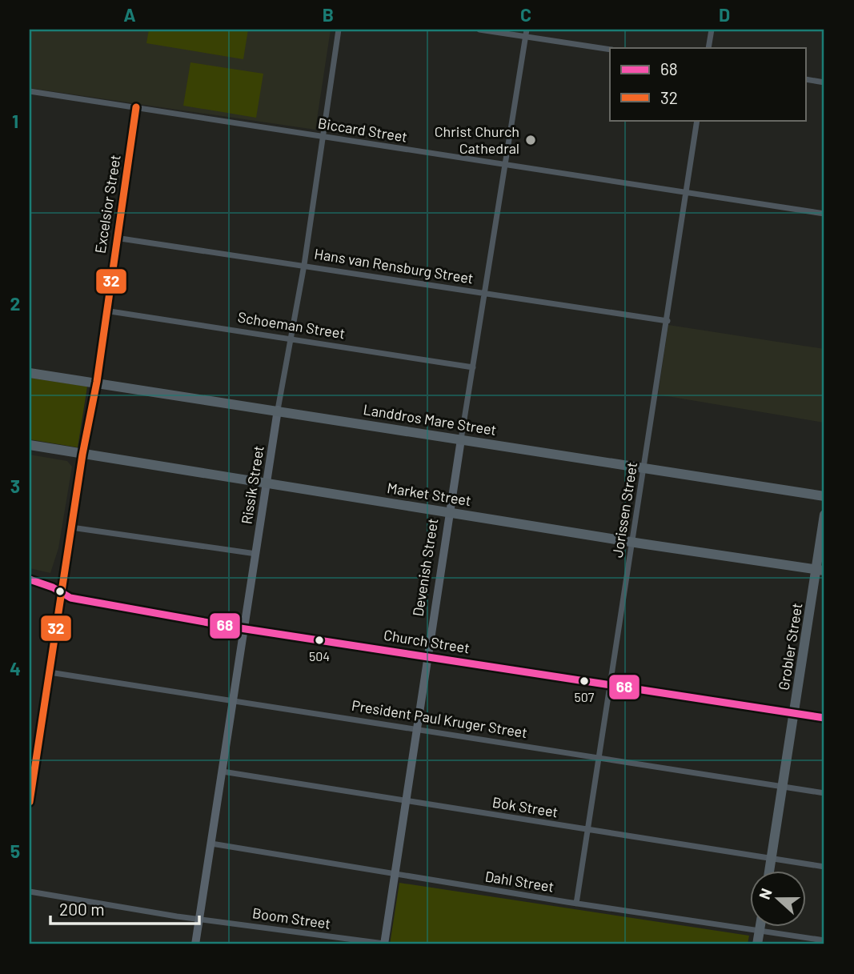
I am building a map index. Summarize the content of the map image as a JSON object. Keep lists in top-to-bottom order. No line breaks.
{"streets":{"main road":["Landdros Mare Street","Rissik Street","Market Street","Devenish Street","Church Street","Grobler Street"],"street":["Biccard Street","Excelsior Street","Hans van Rensburg Street","Schoeman Street","Jorissen Street","President Paul Kruger Street","Bok Street","Dahl Street","Boom Street"]},"crossings":[["Biccard Street","Excelsior Street"],["Biccard Street","Rissik Street"],["Biccard Street","Jorissen Street"],["Biccard Street","Devenish Street"],["Excelsior Street","Hans van Rensburg Street"],["Excelsior Street","Schoeman Street"],["Excelsior Street","Landdros Mare Street"],["Excelsior Street","Market Street"],["Excelsior Street","Church Street"],["Excelsior Street","President Paul Kruger Street"],["Hans van Rensburg Street","Rissik Street"],["Hans van Rensburg Street","Jorissen Street"],["Hans van Rensburg Street","Devenish Street"],["Schoeman Street","Rissik Street"],["Schoeman Street","Devenish Street"],["Landdros Mare Street","Rissik Street"],["Landdros Mare Street","Jorissen Street"],["Landdros Mare Street","Devenish Street"],["Rissik Street","Market Street"],["Rissik Street","Church Street"],["Rissik Street","President Paul Kruger Street"],["Rissik Street","Bok Street"],["Rissik Street","Dahl Street"],["Rissik Street","Boom Street"],["Market Street","Jorissen Street"],["Market Street","Devenish Street"],["Market Street","Grobler Street"],["Jorissen Street","Church Street"],["Jorissen Street","President Paul Kruger Street"],["Jorissen Street","Bok Street"],["Jorissen Street","Dahl Street"],["Devenish Street","Church Street"],["Devenish Street","President Paul Kruger Street"],["Devenish Street","Bok Street"],["Devenish Street","Dahl Street"],["Devenish Street","Boom Street"],["Church Street","Grobler Street"],["Grobler Street","President Paul Kruger Street"],["Grobler Street","Bok Street"]],"places":["Christ Church Cathedral","504","507"],"lines":["transit line 32","transit line 68"],"legend":["68","32"],"scale_bar":"200 m","north":"left","grid":{"columns":["A","B","C","D"],"rows":["1","2","3","4","5"]}}
